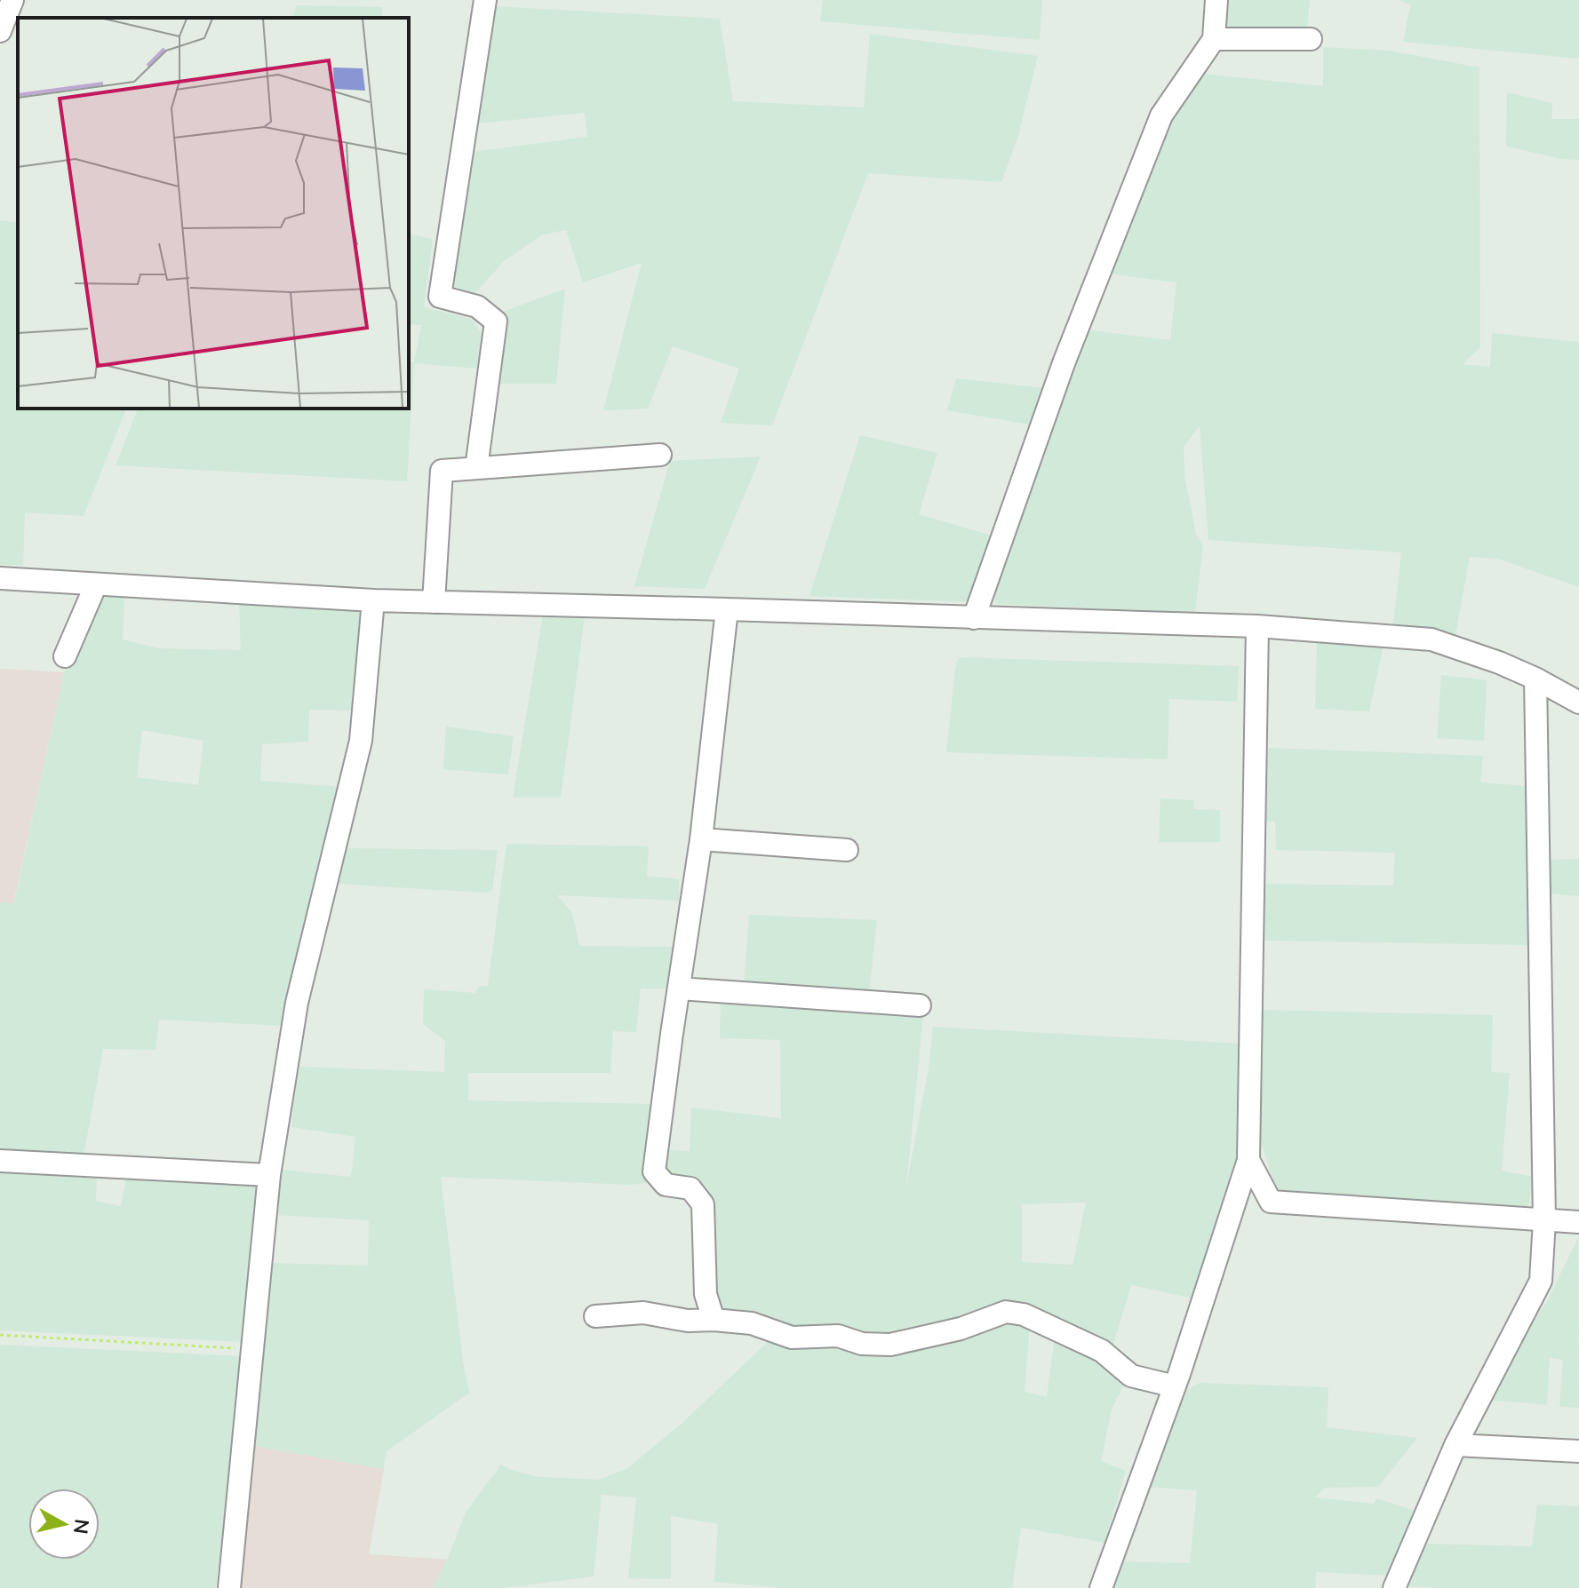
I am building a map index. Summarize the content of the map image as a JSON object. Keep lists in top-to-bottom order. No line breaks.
{"north":"right"}
